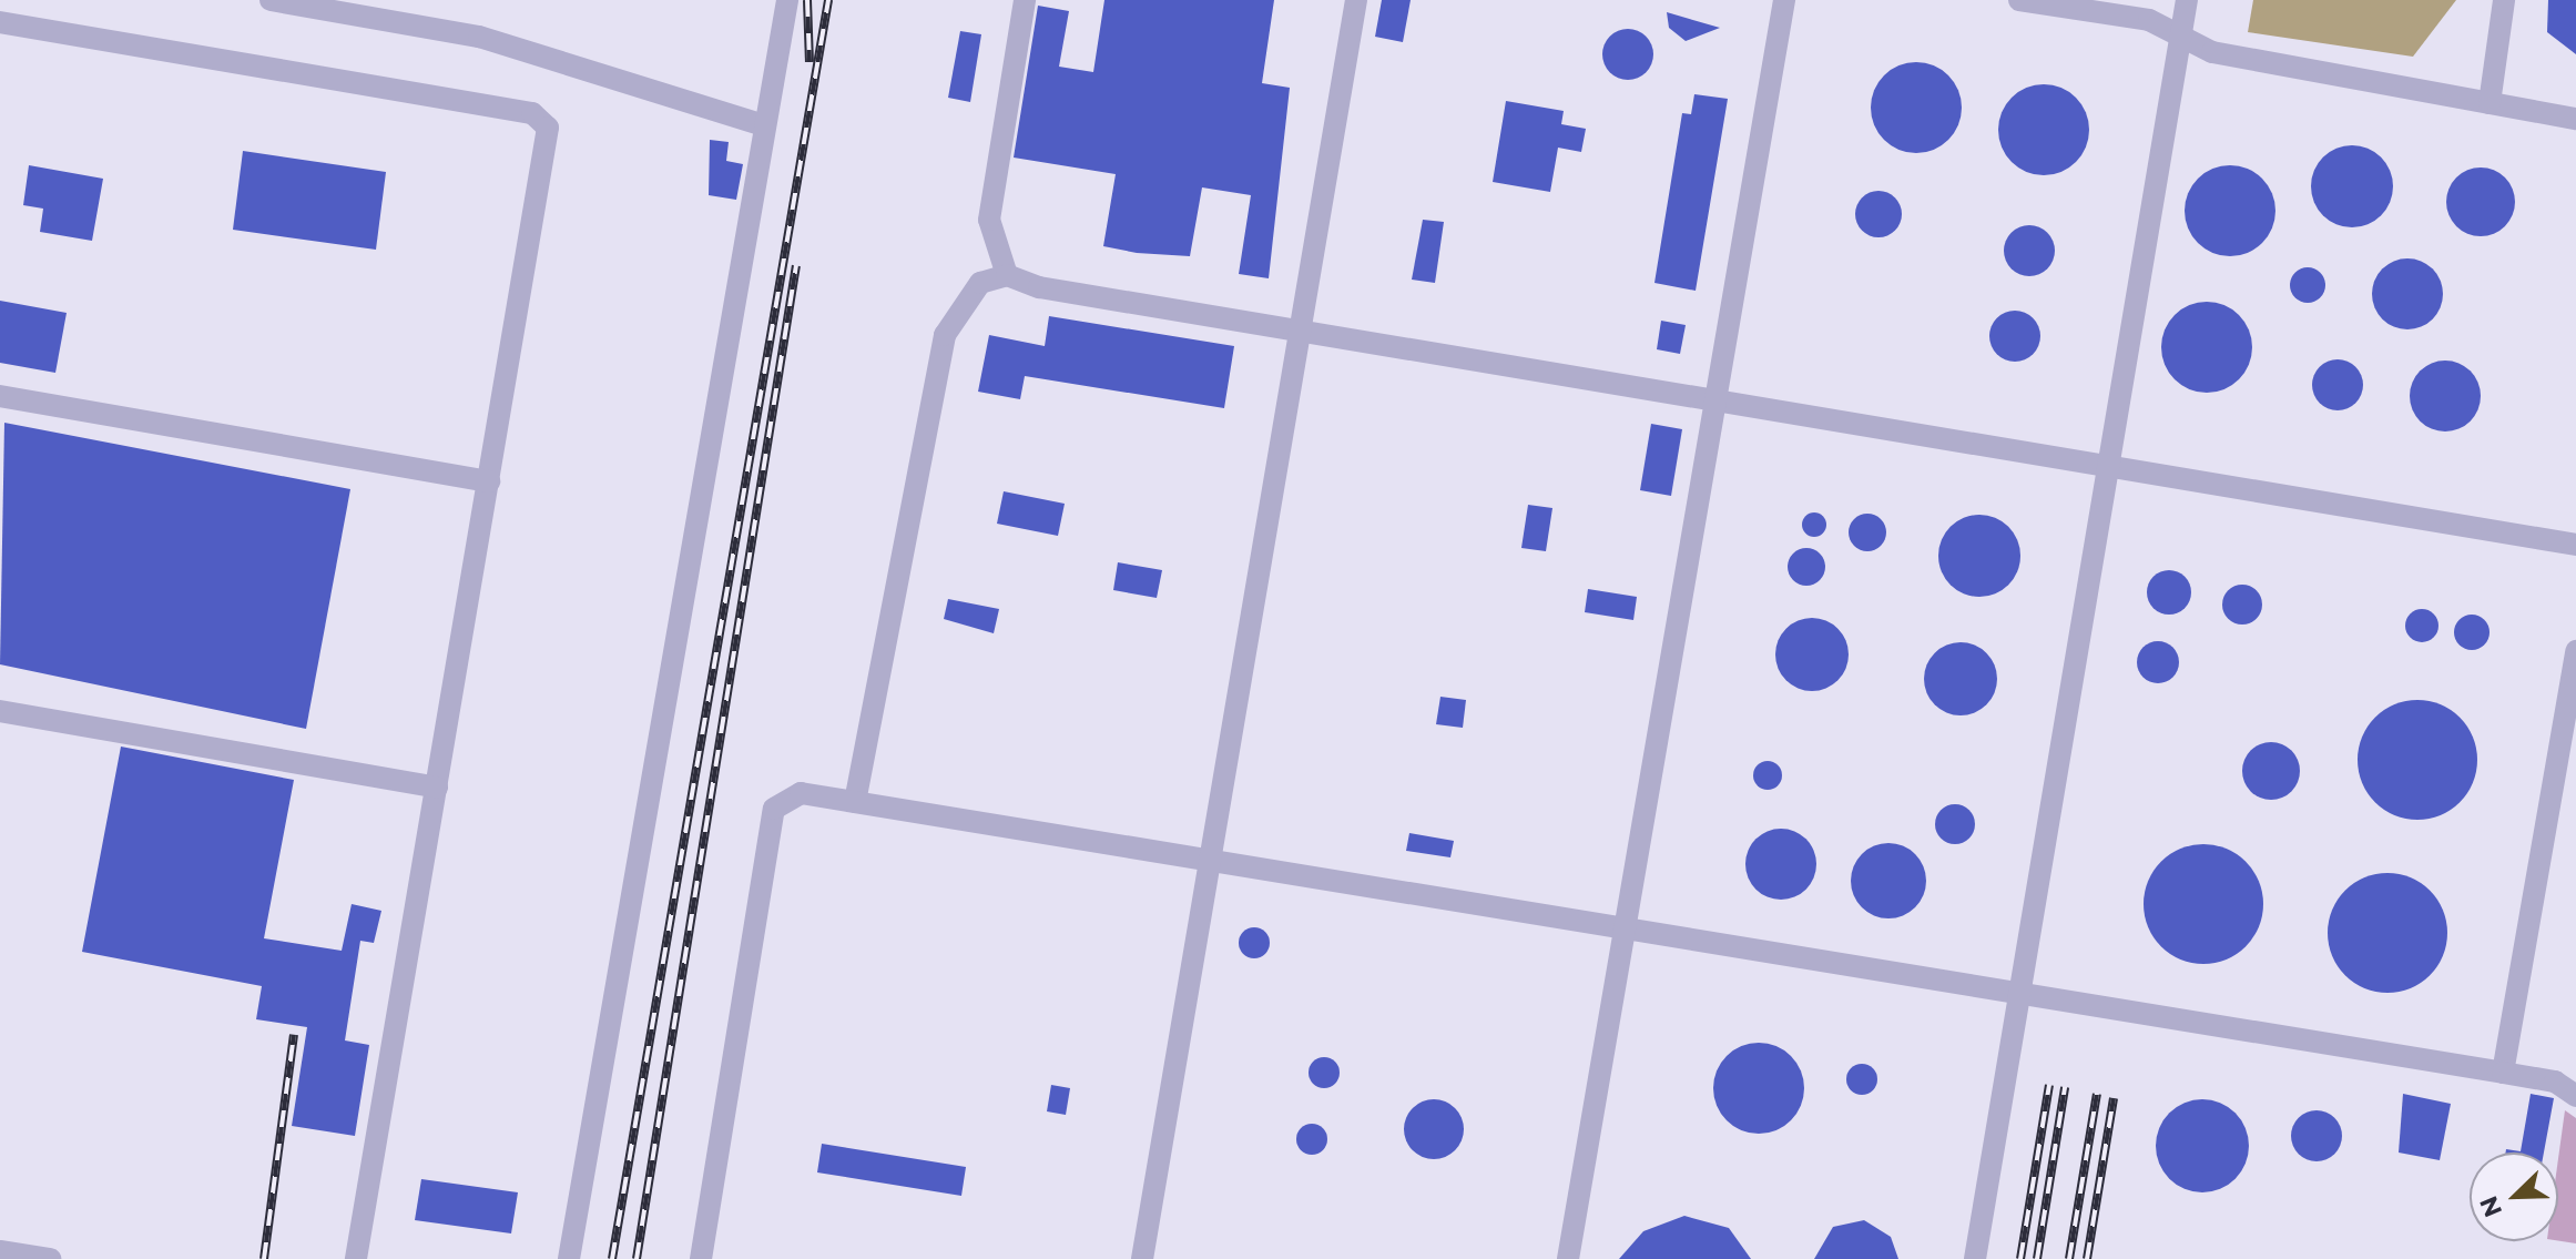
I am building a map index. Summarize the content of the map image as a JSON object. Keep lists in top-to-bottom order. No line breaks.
{"north":"bottom left"}
